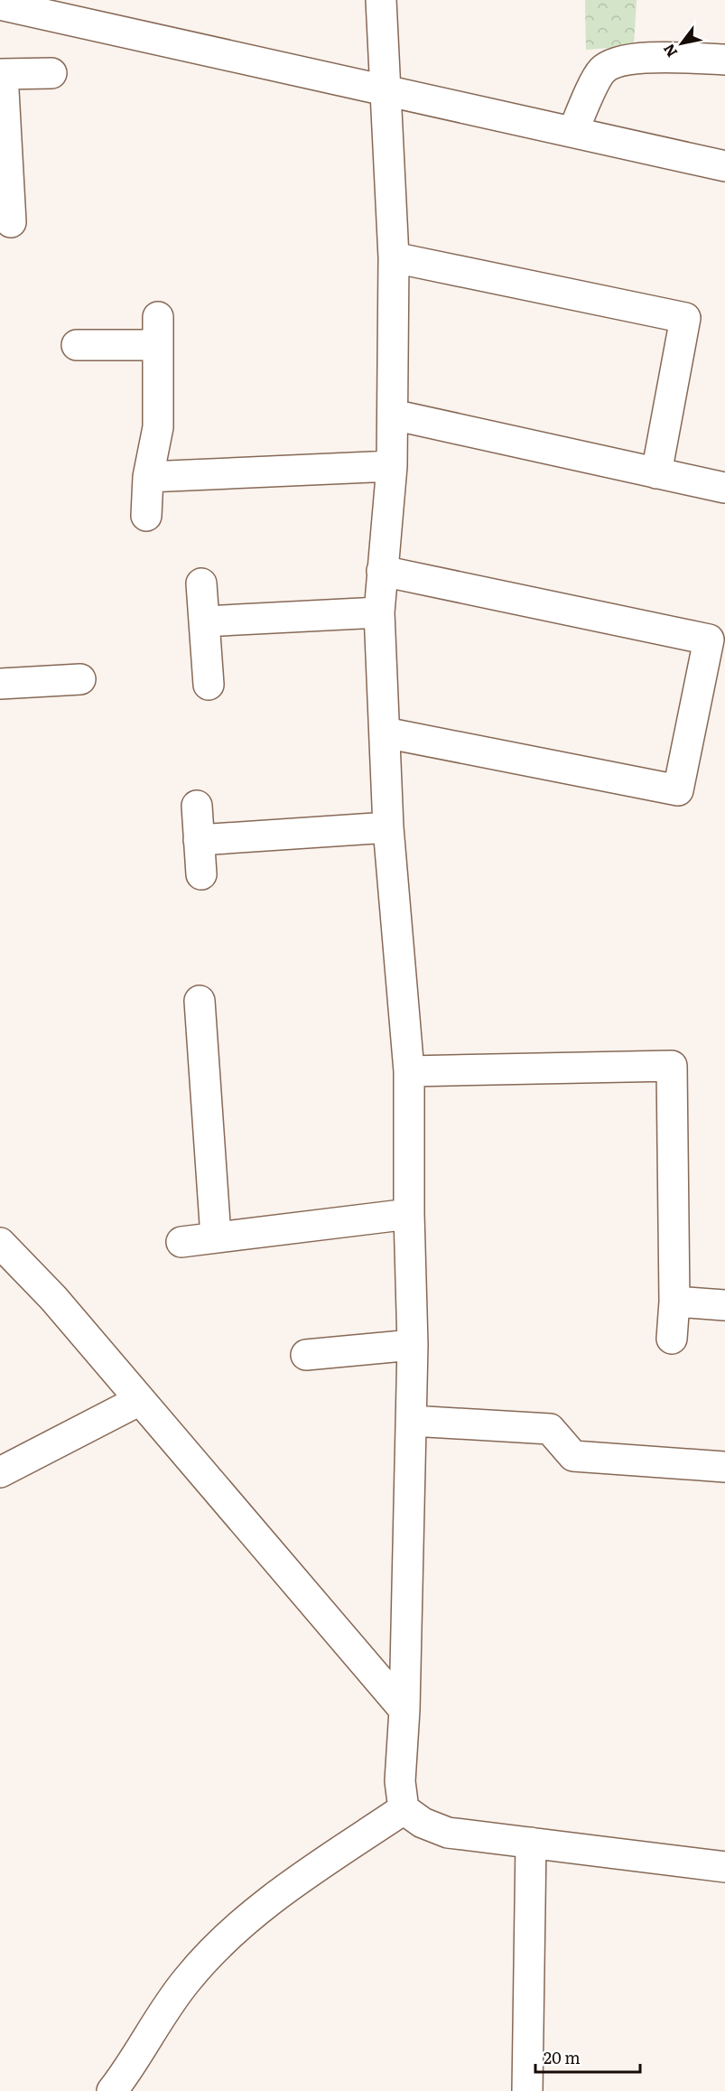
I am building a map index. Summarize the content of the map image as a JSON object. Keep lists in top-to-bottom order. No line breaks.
{"scale_bar":"20 m","north":"bottom left"}
